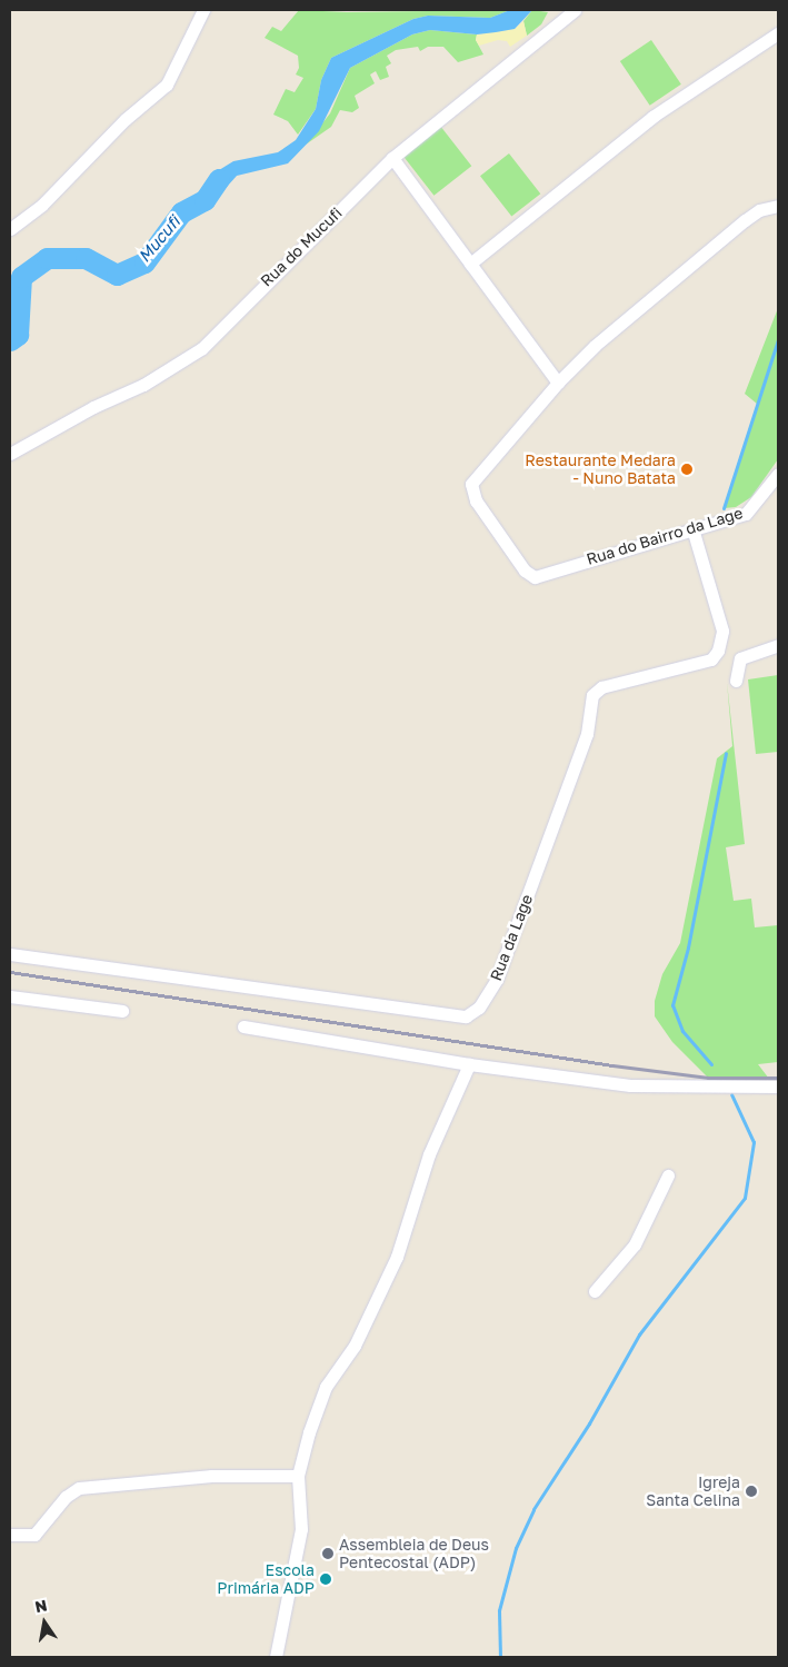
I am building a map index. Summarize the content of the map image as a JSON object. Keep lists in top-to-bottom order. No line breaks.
{"streets":{"street":["Rua do Mucufi","Rua do Bairro da Lage","Rua da Lage"]},"crossings":[["Rua do Bairro da Lage","Rua da Lage"]],"water":["Mucufi"],"places":["Restaurante Medara - Nuno Batata","Igreja Santa Celina","Assembleia de Deus Pentecostal (ADP)","Escola Primária ADP"],"north":"top"}
